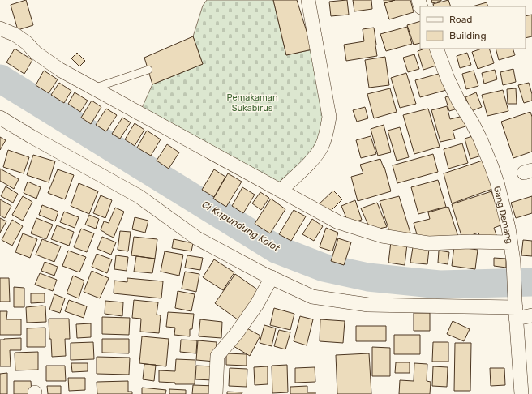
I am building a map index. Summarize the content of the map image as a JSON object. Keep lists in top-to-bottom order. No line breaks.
{"streets":{"street":["Gang Demang"]},"water":["Ci Kapundung Kolot"],"parks":["Pemakaman Sukabirus"],"legend":["Road","Building"]}
